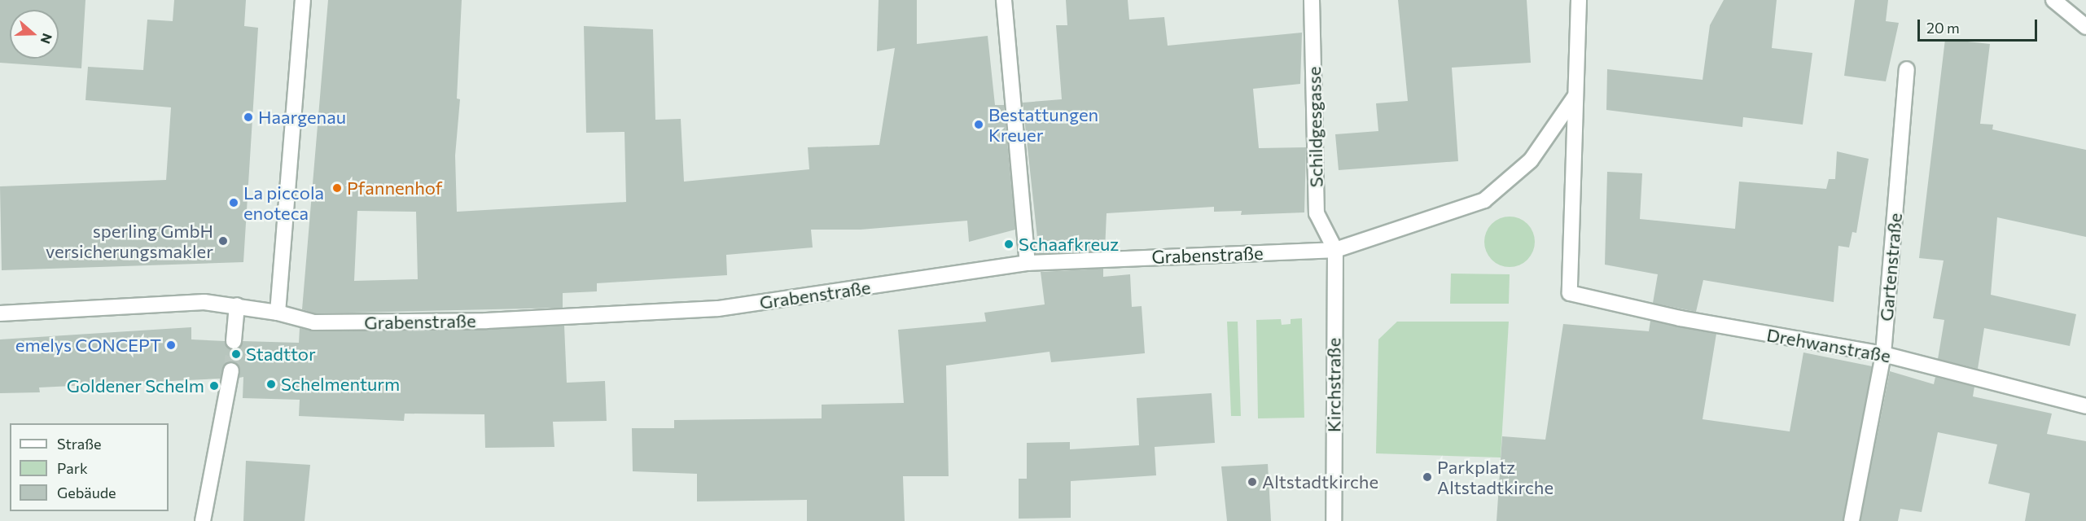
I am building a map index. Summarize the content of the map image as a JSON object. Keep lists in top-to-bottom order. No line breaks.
{"streets":{"street":["Schildgesgasse","Grabenstraße","Gartenstraße","Drehwanstraße","Kirchstraße"]},"crossings":[["Schildgesgasse","Grabenstraße"],["Schildgesgasse","Kirchstraße"],["Grabenstraße","Drehwanstraße"],["Grabenstraße","Kirchstraße"],["Gartenstraße","Drehwanstraße"]],"places":["Haargenau","Bestattungen Kreuer","Pfannenhof","La piccola enoteca","sperling GmbH versicherungsmakler","Schaafkreuz","emelys CONCEPT","Stadttor","Schelmenturm","Goldener Schelm","Parkplatz Altstadtkirche","Altstadtkirche"],"legend":["Straße","Park","Gebäude"],"scale_bar":"20 m","north":"right"}
